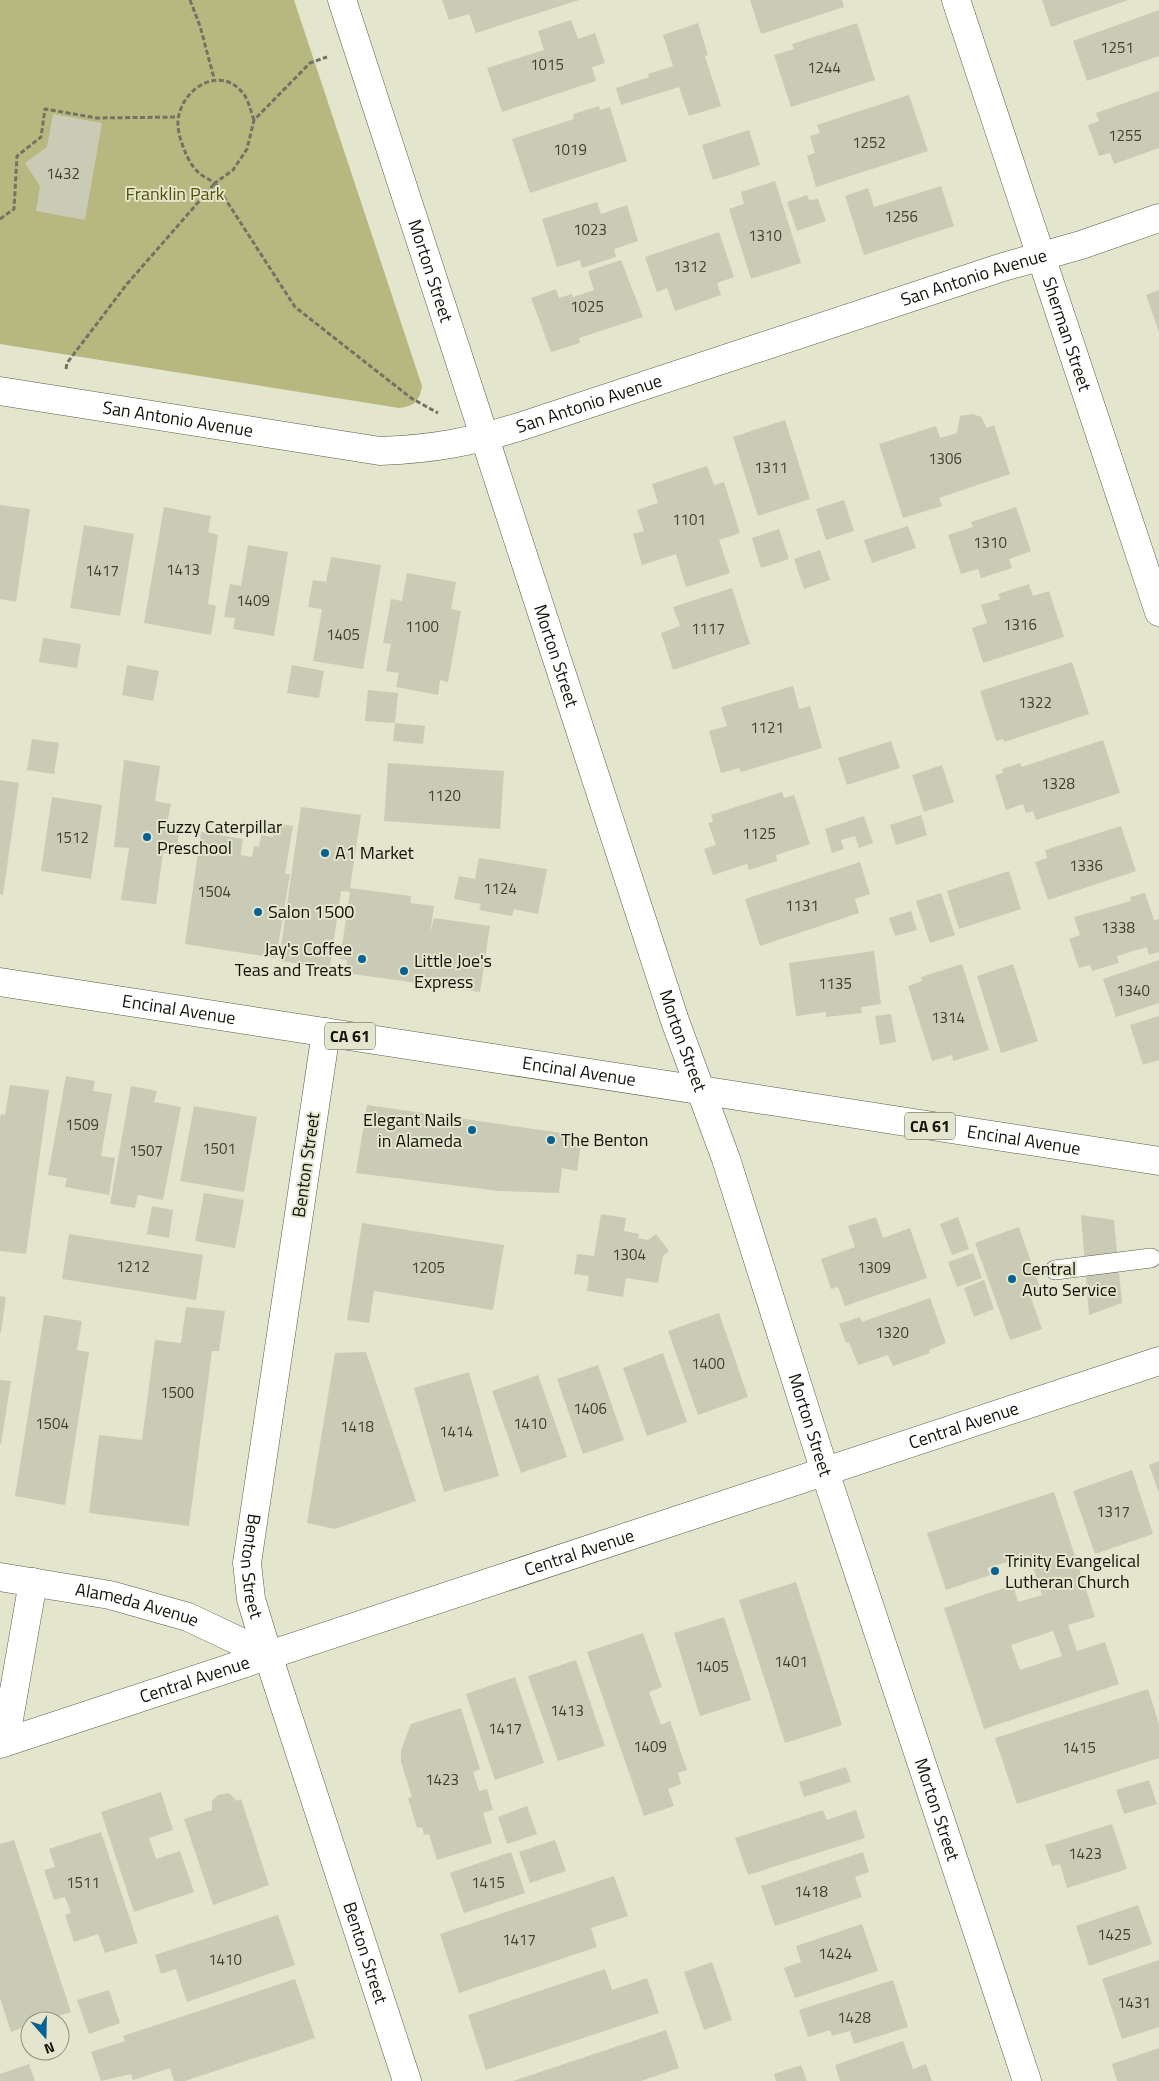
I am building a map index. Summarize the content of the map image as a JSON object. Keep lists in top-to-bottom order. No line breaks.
{"streets":{"street":["Morton Street","San Antonio Avenue","Sherman Street","Encinal Avenue","CA 61","Benton Street","Central Avenue","Alameda Avenue"]},"crossings":[["Morton Street","San Antonio Avenue"],["Morton Street","Encinal Avenue"],["Morton Street","Central Avenue"],["San Antonio Avenue","Sherman Street"],["Encinal Avenue","Benton Street"],["Benton Street","Central Avenue"],["Benton Street","Alameda Avenue"],["Central Avenue","Alameda Avenue"]],"parks":["Franklin Park"],"places":["Fuzzy Caterpillar Preschool","A1 Market","Salon 1500","Jay's Coffee Teas and Treats","Little Joe's Express","Elegant Nails in Alameda","The Benton","Central Auto Service","Trinity Evangelical Lutheran Church"],"house_numbers":["1251","1015","1244","1255","1252","1019","1432","1256","1023","1310","1312","1025","1306","1311","1101","1310","1413","1417","1409","1316","1100","1117","1405","1322","1121","1328","1120","1125","1512","1336","1124","1504","1131","1338","1135","1340","1314","1509","1501","1507","1304","1212","1205","1309","1320","1400","1500","1406","1504","1410","1418","1414","1317","1401","1405","1413","1417","1409","1415","1423","1423","1511","1415","1418","1425","1417","1424","1410","1431","1428"],"north":"bottom"}
